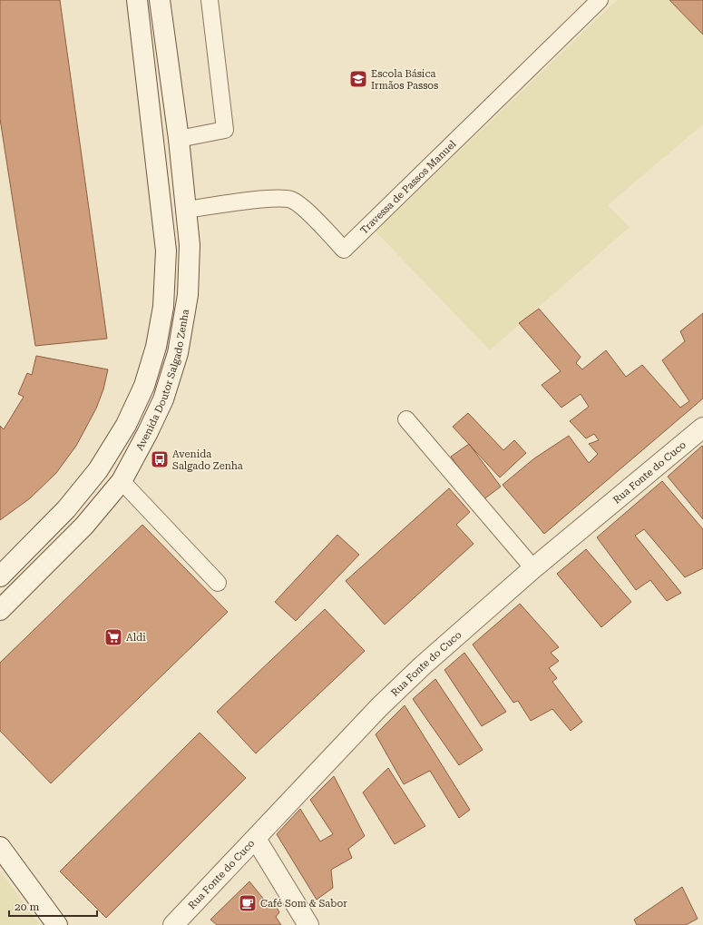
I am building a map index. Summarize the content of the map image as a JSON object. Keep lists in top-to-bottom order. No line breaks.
{"streets":{"main road":["Avenida Doutor Salgado Zenha","Rua Fonte do Cuco"],"lane":["Travessa de Passos Manuel"]},"crossings":[["Travessa de Passos Manuel","Avenida Doutor Salgado Zenha"]],"places":{"school or university":["Escola Básica Irmãos Passos"],"bus stop":["Avenida Salgado Zenha"],"supermarket":["Aldi"],"cafe":["Café Som & Sabor"]},"scale_bar":"20 m"}
